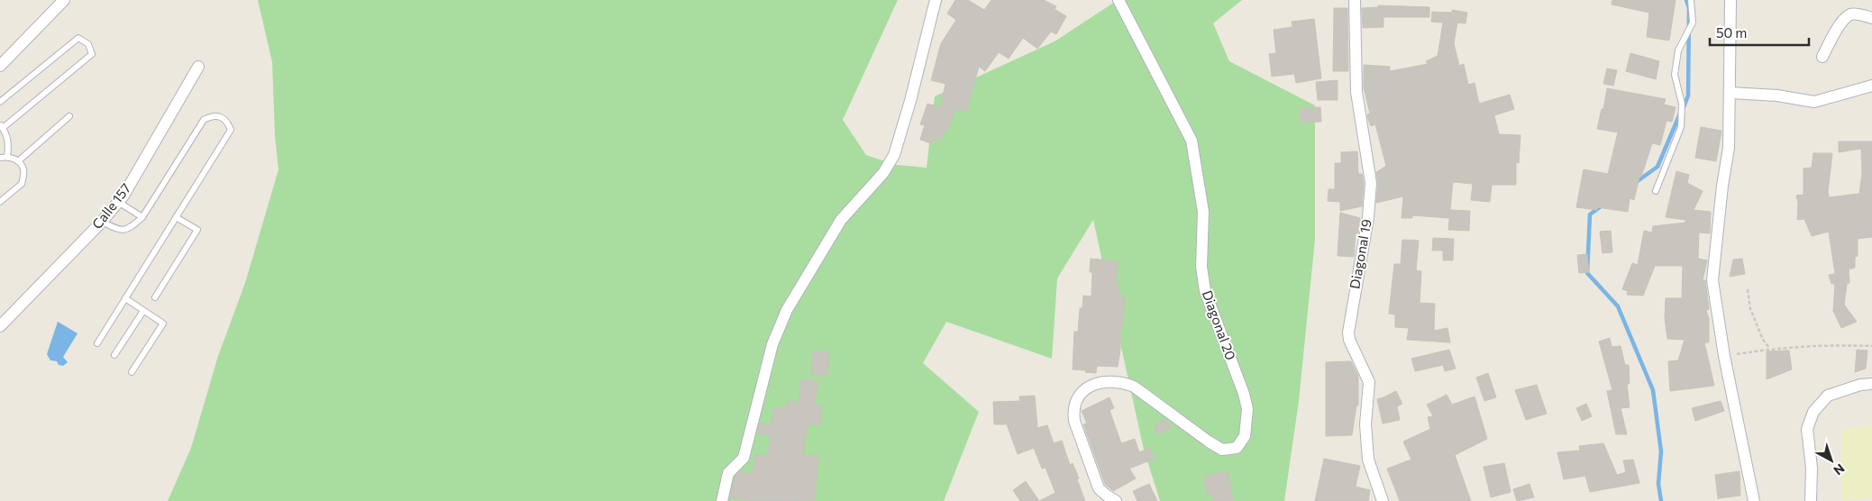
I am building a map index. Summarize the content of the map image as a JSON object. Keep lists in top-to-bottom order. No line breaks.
{"streets":{"street":["Calle 157","Diagonal 19","Diagonal 20"]},"scale_bar":"50 m","north":"bottom right"}
